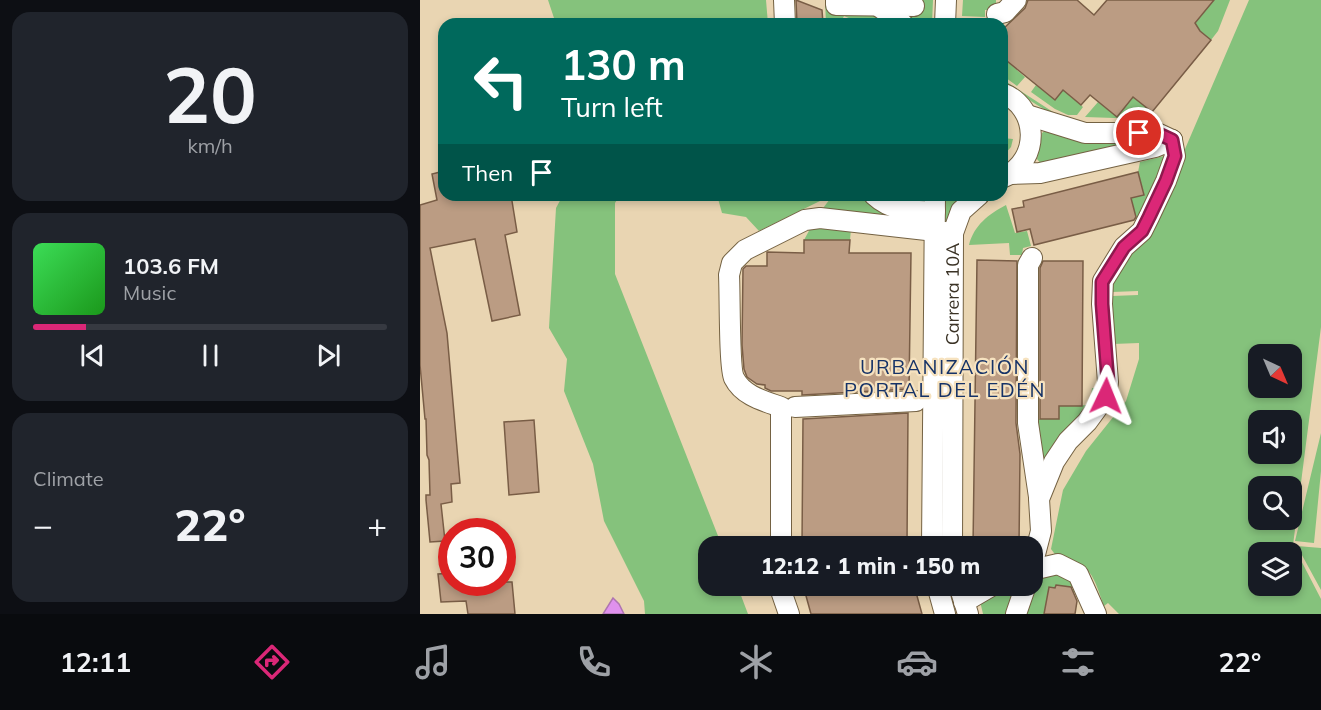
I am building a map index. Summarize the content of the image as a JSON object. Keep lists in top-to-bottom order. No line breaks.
{"streets":{"street":["Carrera 10A"]},"districts":["URBANIZACIÓN PORTAL DEL EDÉN"],"north":"bottom right","page":{"tile":[["20","km/h"],"Climate"],"turn":["130 m","Turn left"],"then":"Then","song":["103.6 FM","Music"],"heat":["−","22°","+"],"limit":"30","trip":"12:12 · 1 min · 150 m","tabs":["12:11","22°"]}}
